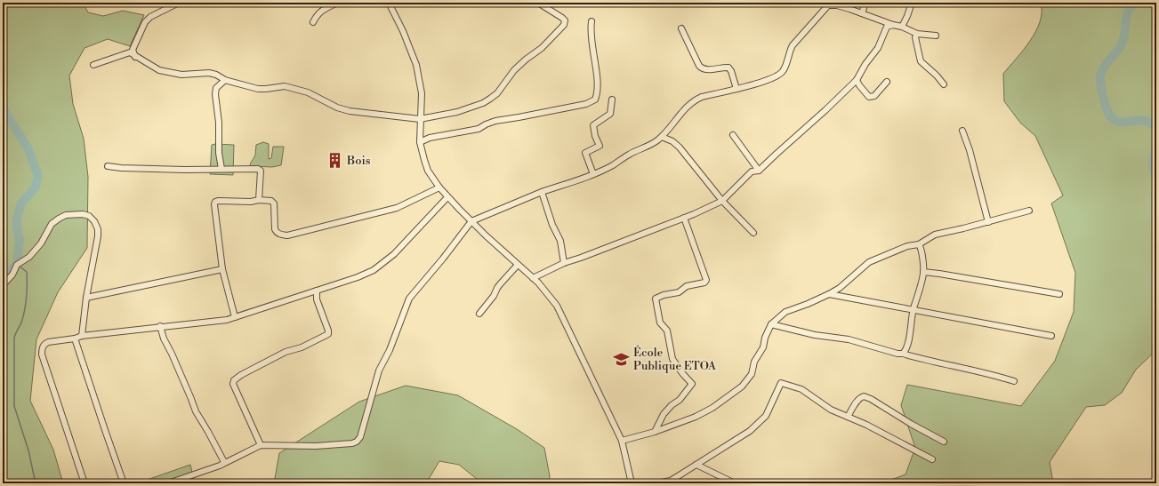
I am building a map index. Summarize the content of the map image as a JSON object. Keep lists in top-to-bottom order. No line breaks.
{"places":{"building":["Bois"],"school or university":["École Publique ETOA"]}}
